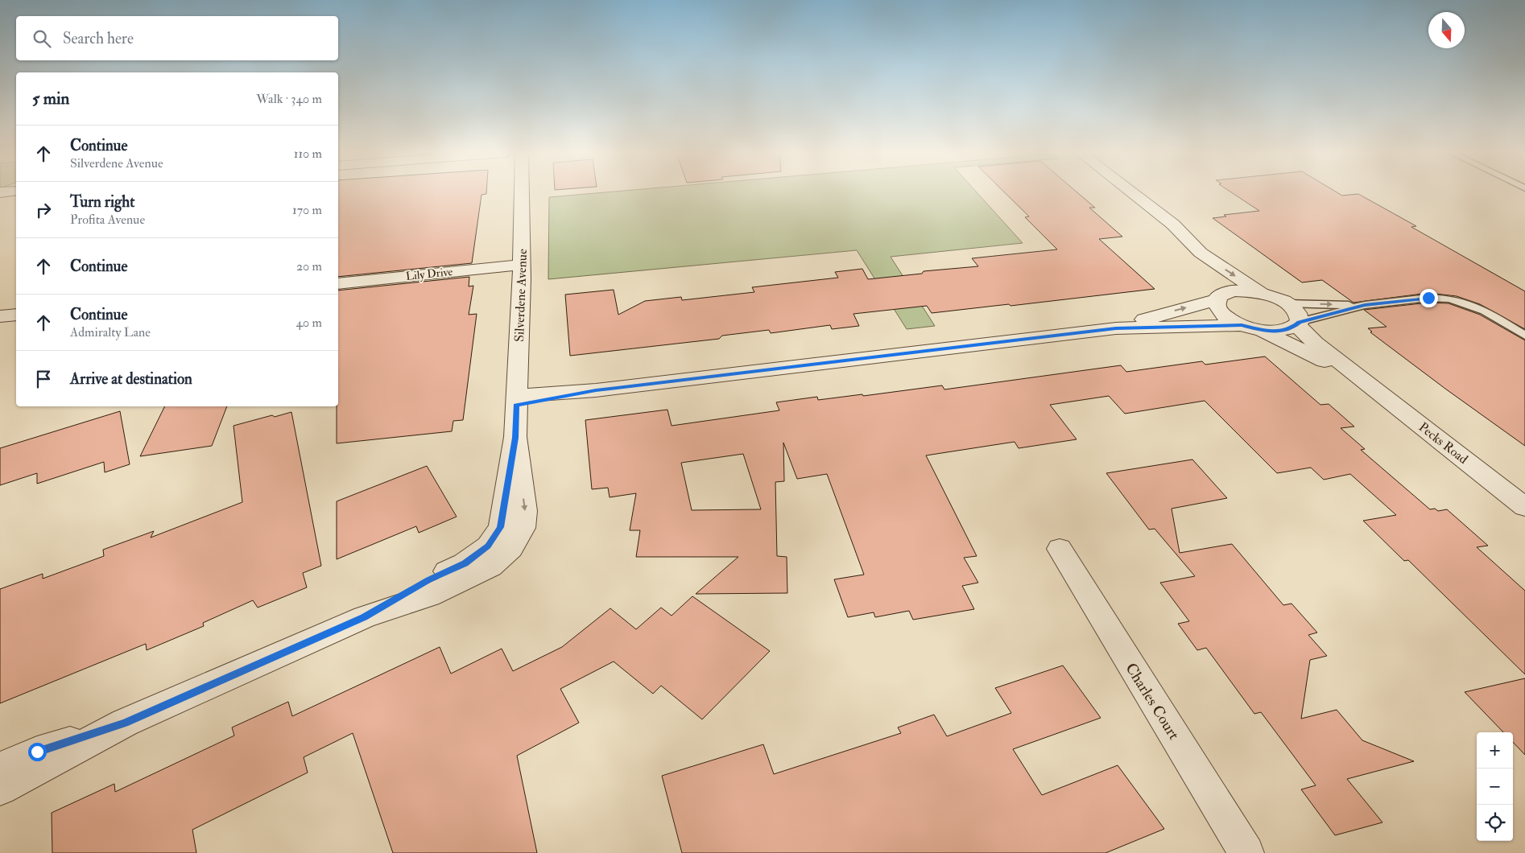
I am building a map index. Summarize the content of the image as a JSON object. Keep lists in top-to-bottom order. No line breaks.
{"streets":{"street":["Lily Drive","Silverdene Avenue","Pecks Road","Charles Court"]},"crossings":[["Lily Drive","Silverdene Avenue"]],"north":"bottom","page":{"search":"Search here","heading":["5 min","Walk · 340 m"],"list":[["Continue","Silverdene Avenue","110 m"],["Turn right","Profita Avenue","170 m"],["Continue","20 m"],["Continue","Admiralty Lane","40 m"],"Arrive at destination"],"map_buttons":["+","−"]}}
